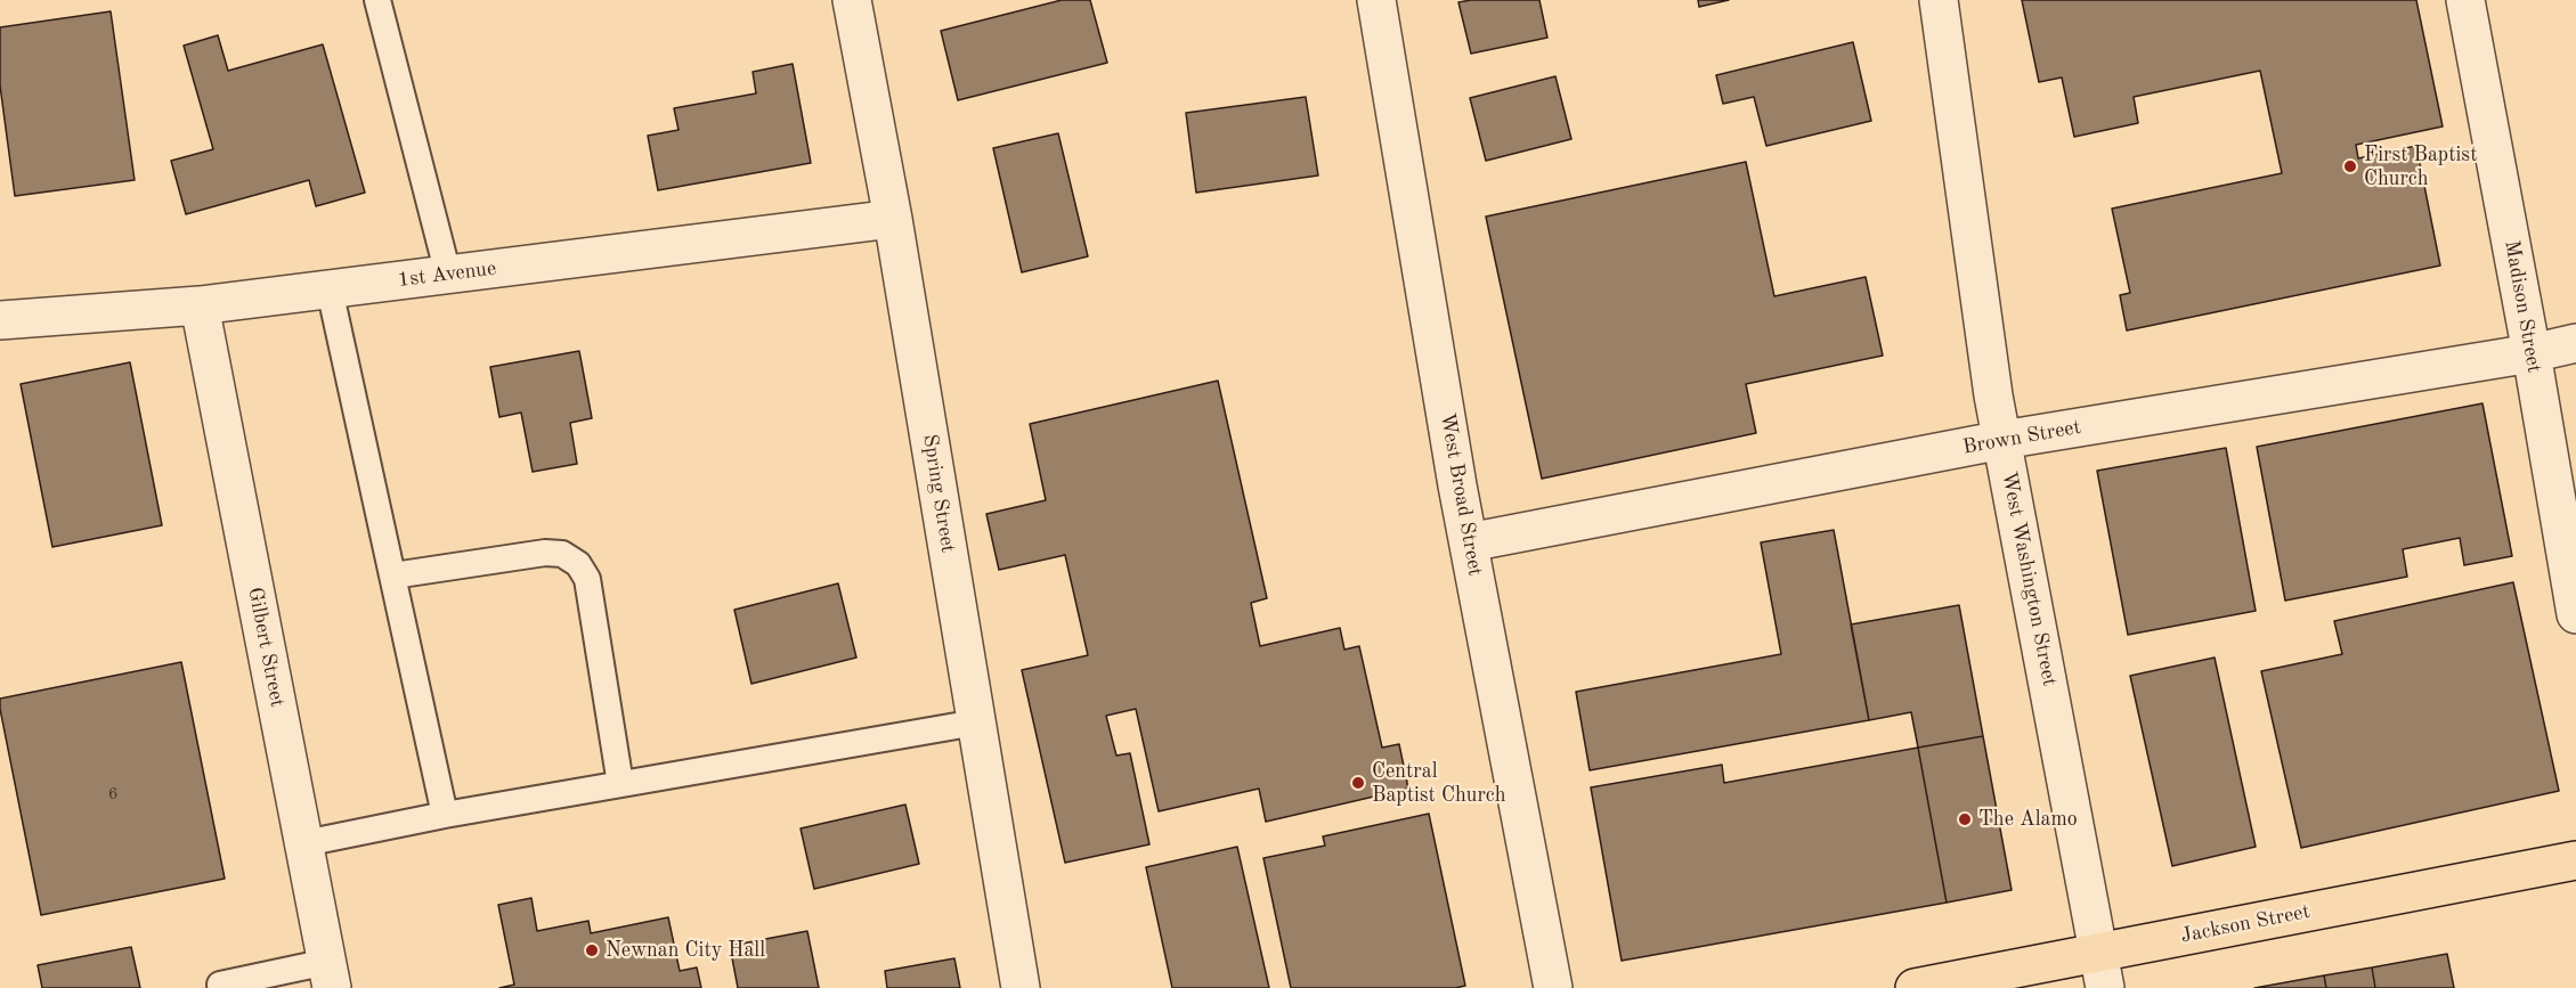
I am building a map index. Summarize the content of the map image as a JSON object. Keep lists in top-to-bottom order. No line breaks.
{"streets":{"main road":["Jackson Street"],"street":["1st Avenue","Madison Street","Brown Street","Spring Street","West Broad Street","West Washington Street","Gilbert Street"]},"crossings":[["1st Avenue","Spring Street"],["1st Avenue","Gilbert Street"],["Madison Street","Brown Street"],["Brown Street","West Broad Street"],["Brown Street","West Washington Street"],["West Washington Street","Jackson Street"]],"places":["First Baptist Church","Central Baptist Church","The Alamo","Newnan City Hall"],"house_numbers":["6"]}
